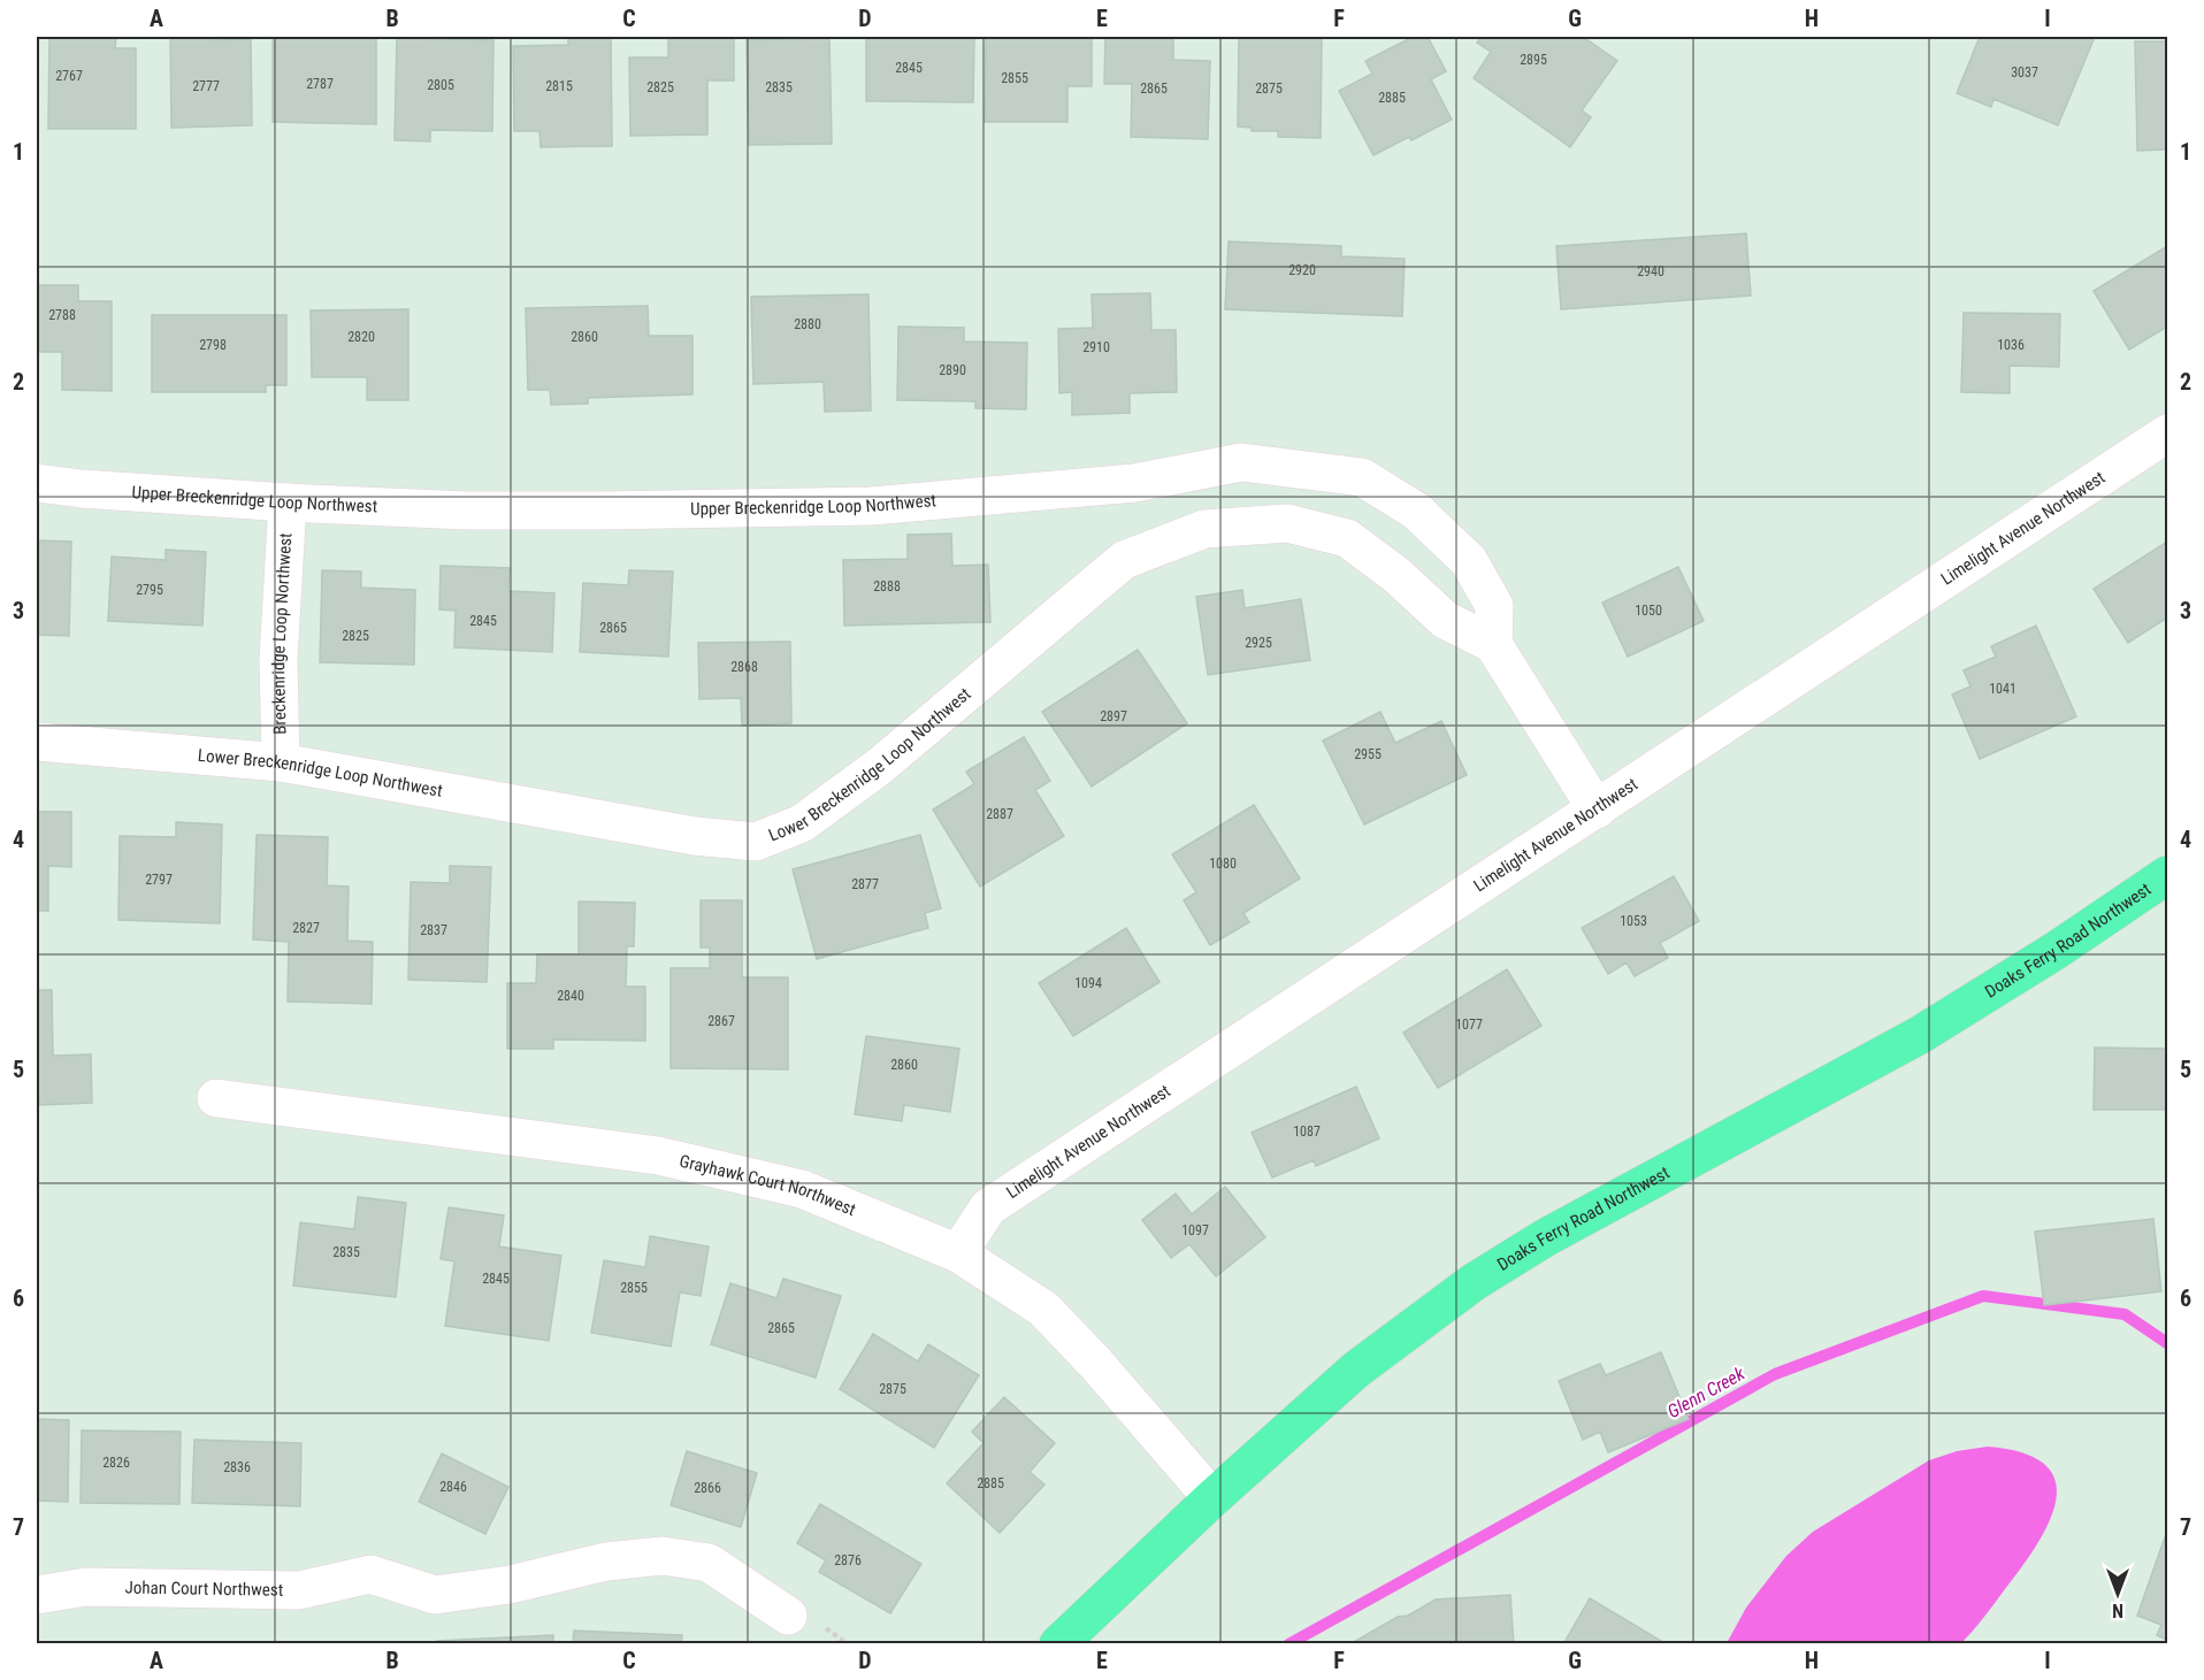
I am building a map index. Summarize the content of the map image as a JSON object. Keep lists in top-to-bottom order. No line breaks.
{"streets":{"main road":["Doaks Ferry Road Northwest"],"street":["Upper Breckenridge Loop Northwest","Limelight Avenue Northwest","Breckenridge Loop Northwest","Lower Breckenridge Loop Northwest","Grayhawk Court Northwest","Johan Court Northwest"]},"crossings":[["Upper Breckenridge Loop Northwest","Breckenridge Loop Northwest"],["Upper Breckenridge Loop Northwest","Lower Breckenridge Loop Northwest"],["Limelight Avenue Northwest","Grayhawk Court Northwest"],["Breckenridge Loop Northwest","Lower Breckenridge Loop Northwest"],["Doaks Ferry Road Northwest","Grayhawk Court Northwest"]],"water":["Glenn Creek"],"house_numbers":["2895","2845","3037","2767","2855","2787","2805","2777","2815","2825","2835","2865","2875","2885","2920","2940","2788","2880","2820","2860","2798","1036","2910","2890","2888","2795","1050","2845","2865","2825","2925","2868","1041","2897","2955","2887","1080","2797","2877","1053","2827","2837","1094","2840","2867","1077","2860","1087","1097","2835","2845","2855","2865","2875","2826","2836","2885","2846","2866","2876"],"north":"bottom","grid":{"columns":["A","B","C","D","E","F","G","H","I"],"rows":["1","2","3","4","5","6","7"]}}
